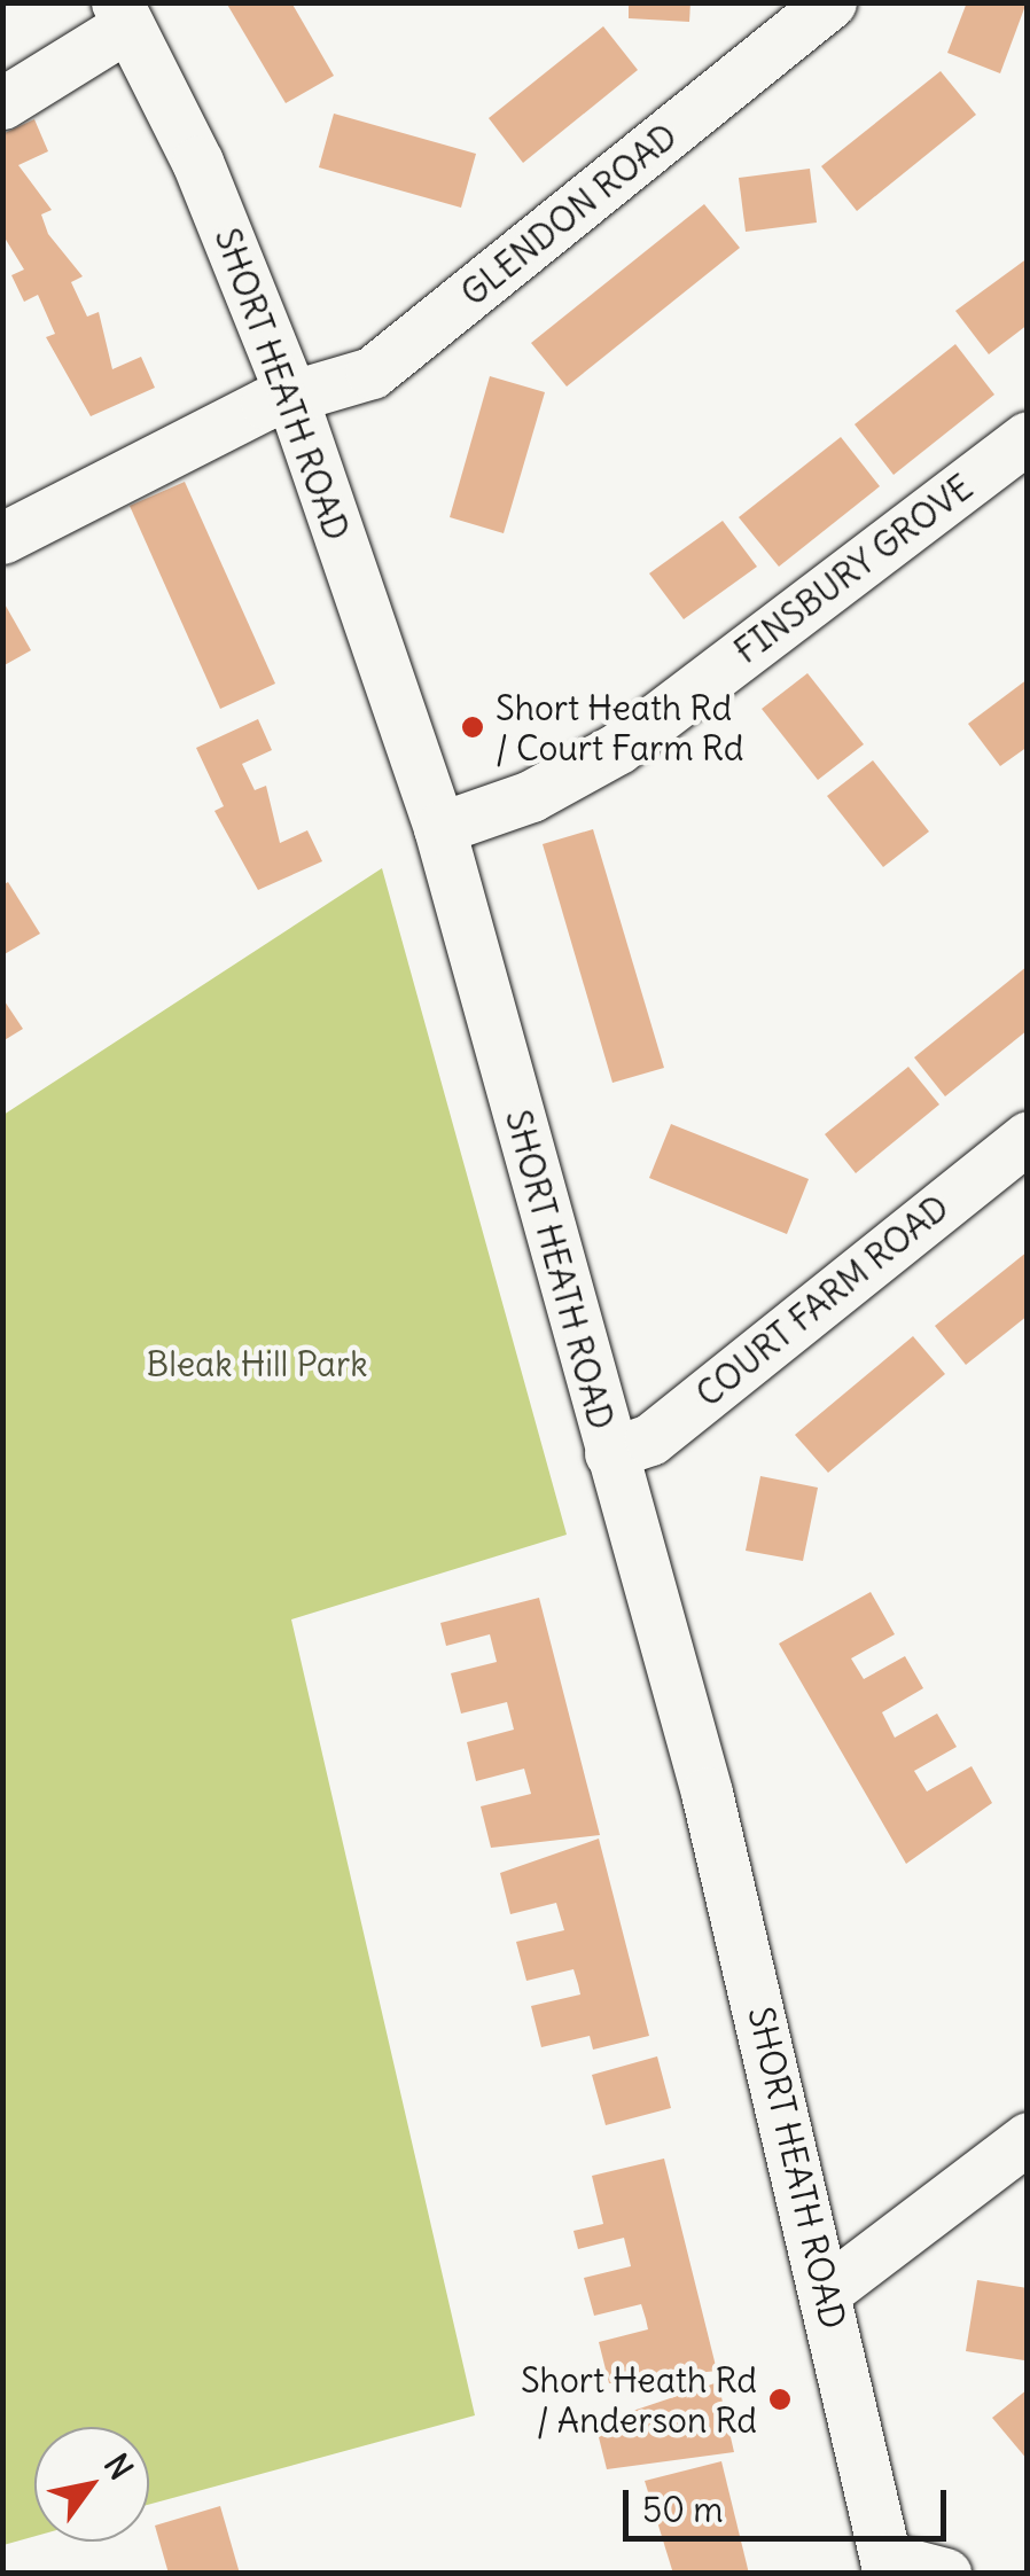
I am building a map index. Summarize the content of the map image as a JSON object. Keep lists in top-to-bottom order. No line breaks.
{"streets":{"street":["GLENDON ROAD","SHORT HEATH ROAD","FINSBURY GROVE","COURT FARM ROAD"]},"crossings":[["GLENDON ROAD","SHORT HEATH ROAD"],["SHORT HEATH ROAD","FINSBURY GROVE"],["SHORT HEATH ROAD","COURT FARM ROAD"]],"parks":["Bleak Hill Park"],"places":["Short Heath Rd / Court Farm Rd","Short Heath Rd / Anderson Rd"],"scale_bar":"50 m","north":"top right"}
